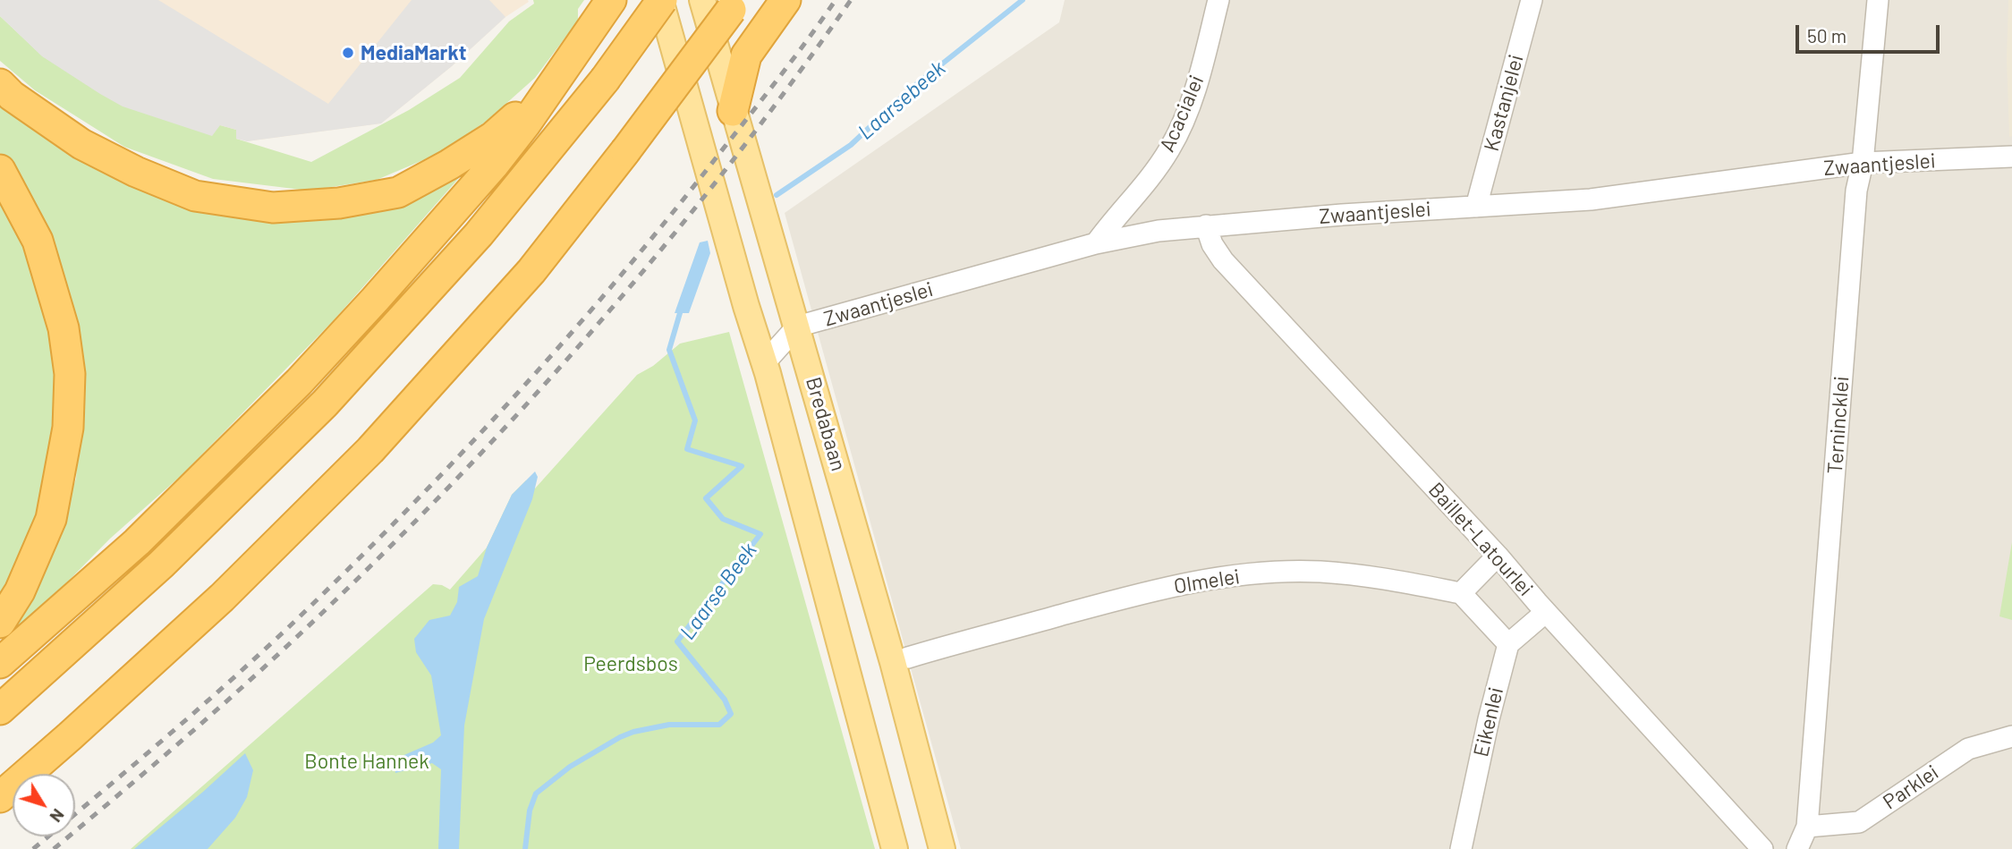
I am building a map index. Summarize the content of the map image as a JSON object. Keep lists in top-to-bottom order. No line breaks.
{"streets":{"main road":["Bredabaan"],"street":["Kastanjelei","Acacialei","Zwaantjeslei","Ternincklei","Baillet-Latourlei","Olmelei","Eikenlei","Parklei"]},"crossings":[["Kastanjelei","Zwaantjeslei"],["Acacialei","Zwaantjeslei"],["Zwaantjeslei","Bredabaan"],["Zwaantjeslei","Ternincklei"],["Zwaantjeslei","Baillet-Latourlei"],["Ternincklei","Parklei"]],"water":["Laarsebeek","Laarse Beek"],"parks":["Peerdsbos","Bonte Hannek"],"places":["MediaMarkt"],"scale_bar":"50 m","north":"bottom right"}
